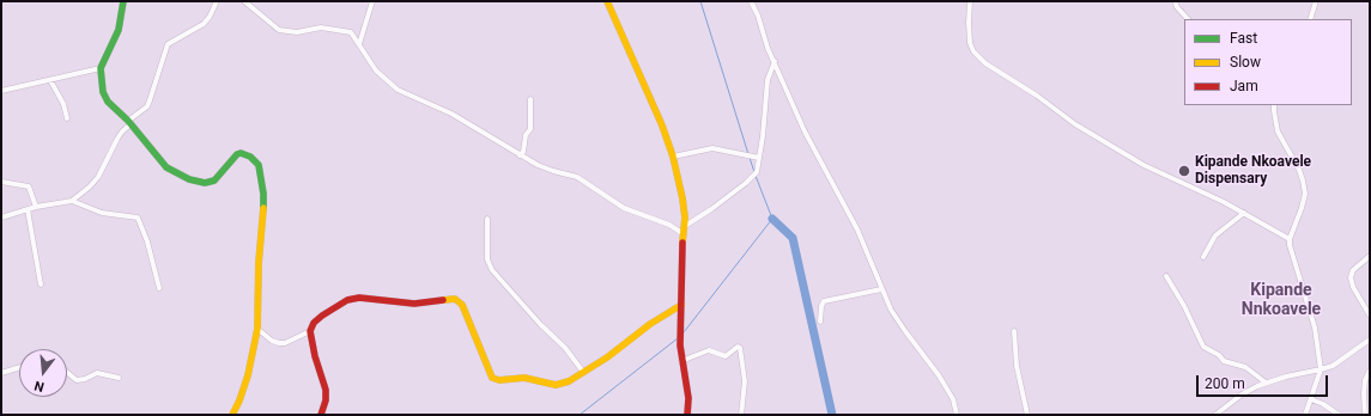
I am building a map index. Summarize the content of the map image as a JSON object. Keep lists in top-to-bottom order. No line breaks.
{"districts":["Kipande Nnkoavele"],"places":["Kipande Nkoavele Dispensary"],"legend":["Fast","Slow","Jam"],"scale_bar":"200 m","north":"bottom"}
